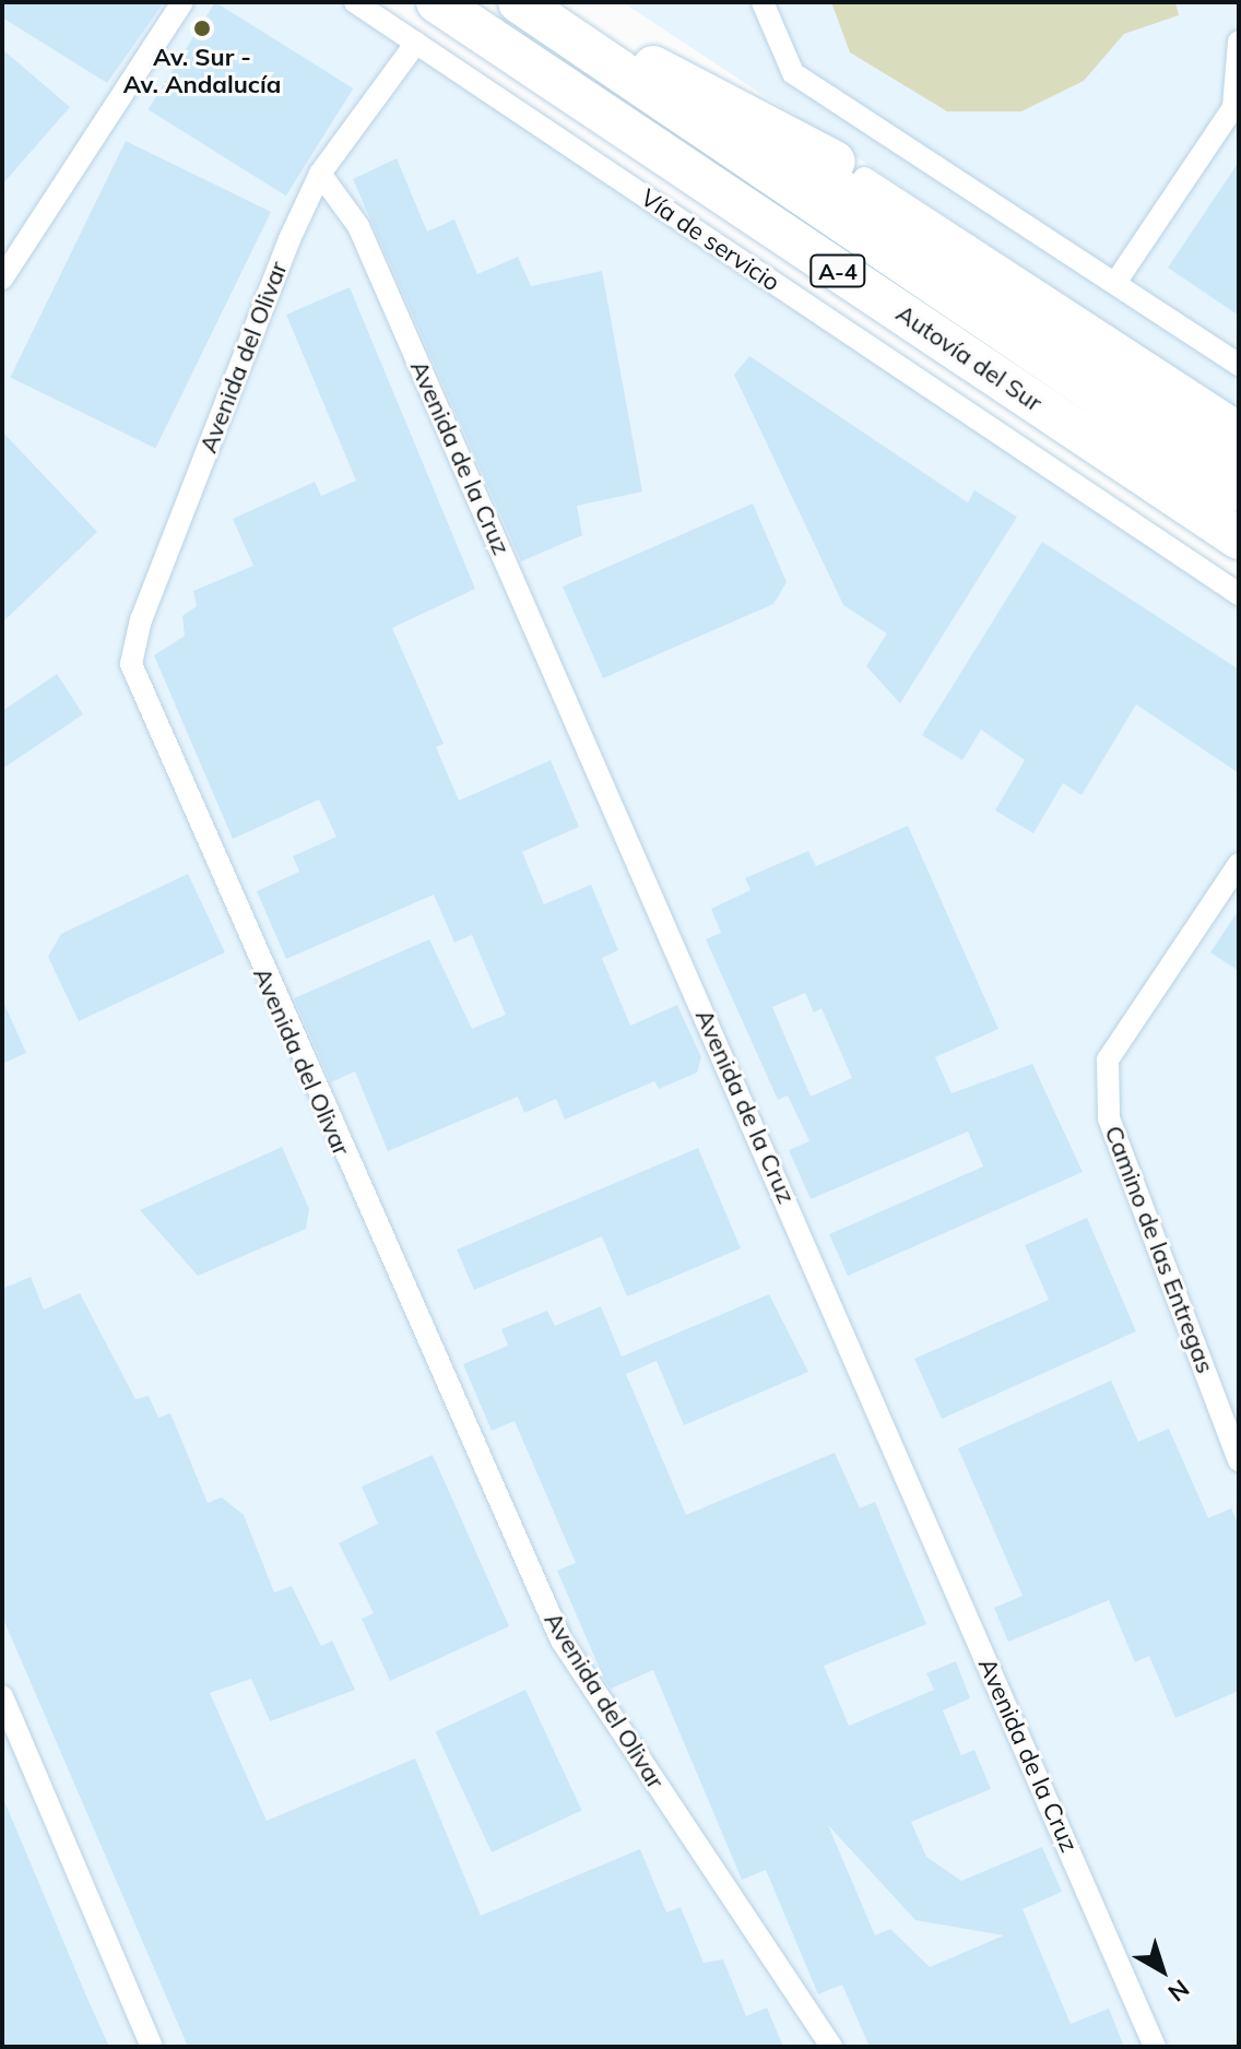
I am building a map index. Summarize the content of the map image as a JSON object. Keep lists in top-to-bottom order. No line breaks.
{"streets":{"highway":["A-4","Autovía del Sur"],"street":["Vía de servicio","Avenida del Olivar","Avenida de la Cruz","Camino de las Entregas"]},"crossings":[["Vía de servicio","Avenida del Olivar"],["Avenida del Olivar","Avenida de la Cruz"]],"places":["Av. Sur - Av. Andalucía"],"north":"bottom right"}
